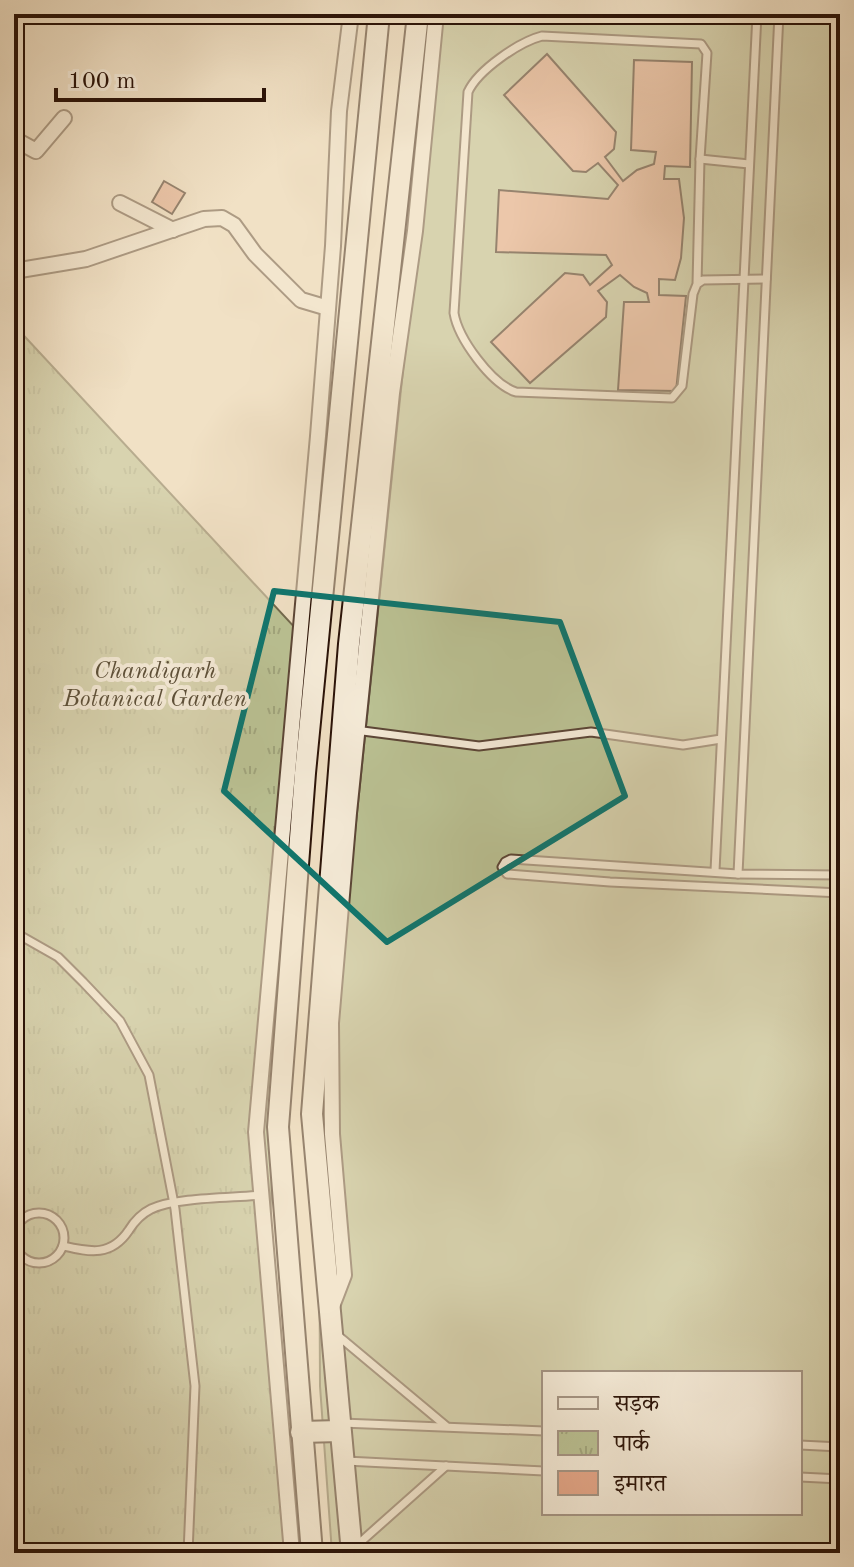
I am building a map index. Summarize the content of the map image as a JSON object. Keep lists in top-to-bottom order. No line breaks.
{"parks":["Chandigarh Botanical Garden"],"legend":["सड़क","पार्क","इमारत"],"scale_bar":"100 m"}
